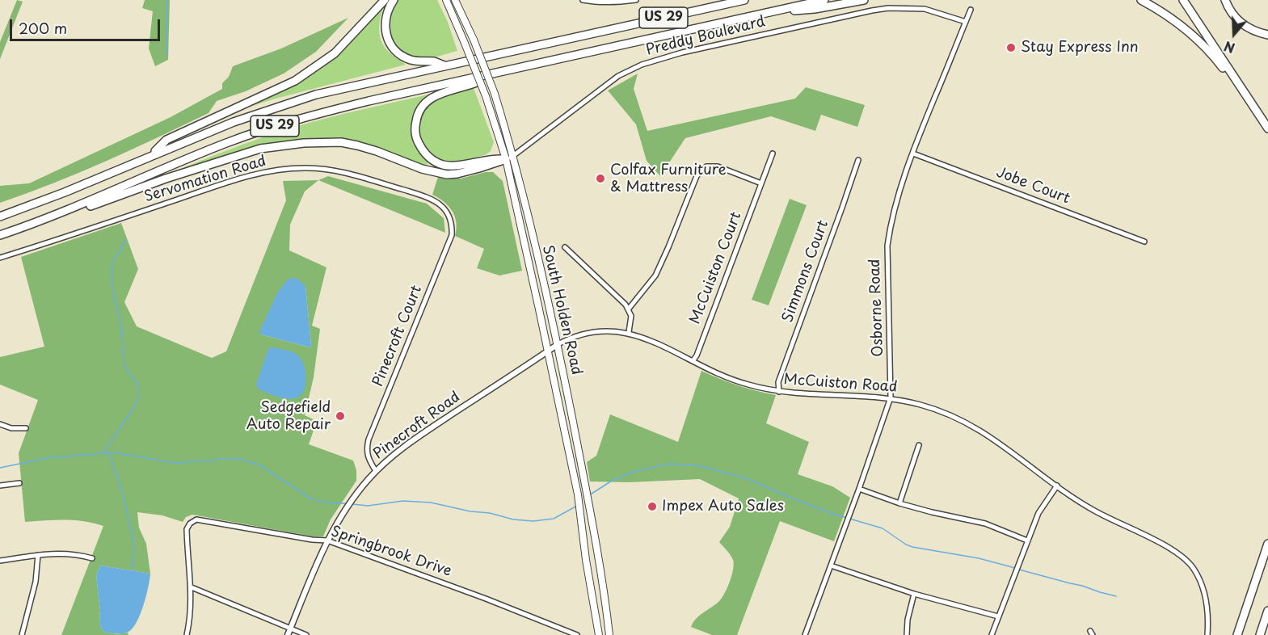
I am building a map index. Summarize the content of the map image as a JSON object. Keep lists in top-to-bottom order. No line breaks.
{"streets":{"highway":["US 29"],"main road":["South Holden Road"],"street":["Preddy Boulevard","Servomation Road","Jobe Court","McCuiston Court","Simmons Court","Osborne Road","Pinecroft Court","McCuiston Road","Pinecroft Road","Springbrook Drive"]},"crossings":[["Preddy Boulevard","Osborne Road"],["Preddy Boulevard","South Holden Road"],["Servomation Road","Pinecroft Court"],["Jobe Court","Osborne Road"],["McCuiston Court","McCuiston Road"],["Simmons Court","McCuiston Road"],["Osborne Road","McCuiston Road"],["South Holden Road","McCuiston Road"],["South Holden Road","Pinecroft Road"],["Pinecroft Court","Pinecroft Road"],["McCuiston Road","Pinecroft Road"],["Pinecroft Road","Springbrook Drive"]],"places":["Stay Express Inn","Colfax Furniture & Mattress","Sedgefield Auto Repair","Impex Auto Sales"],"scale_bar":"200 m","north":"bottom"}
